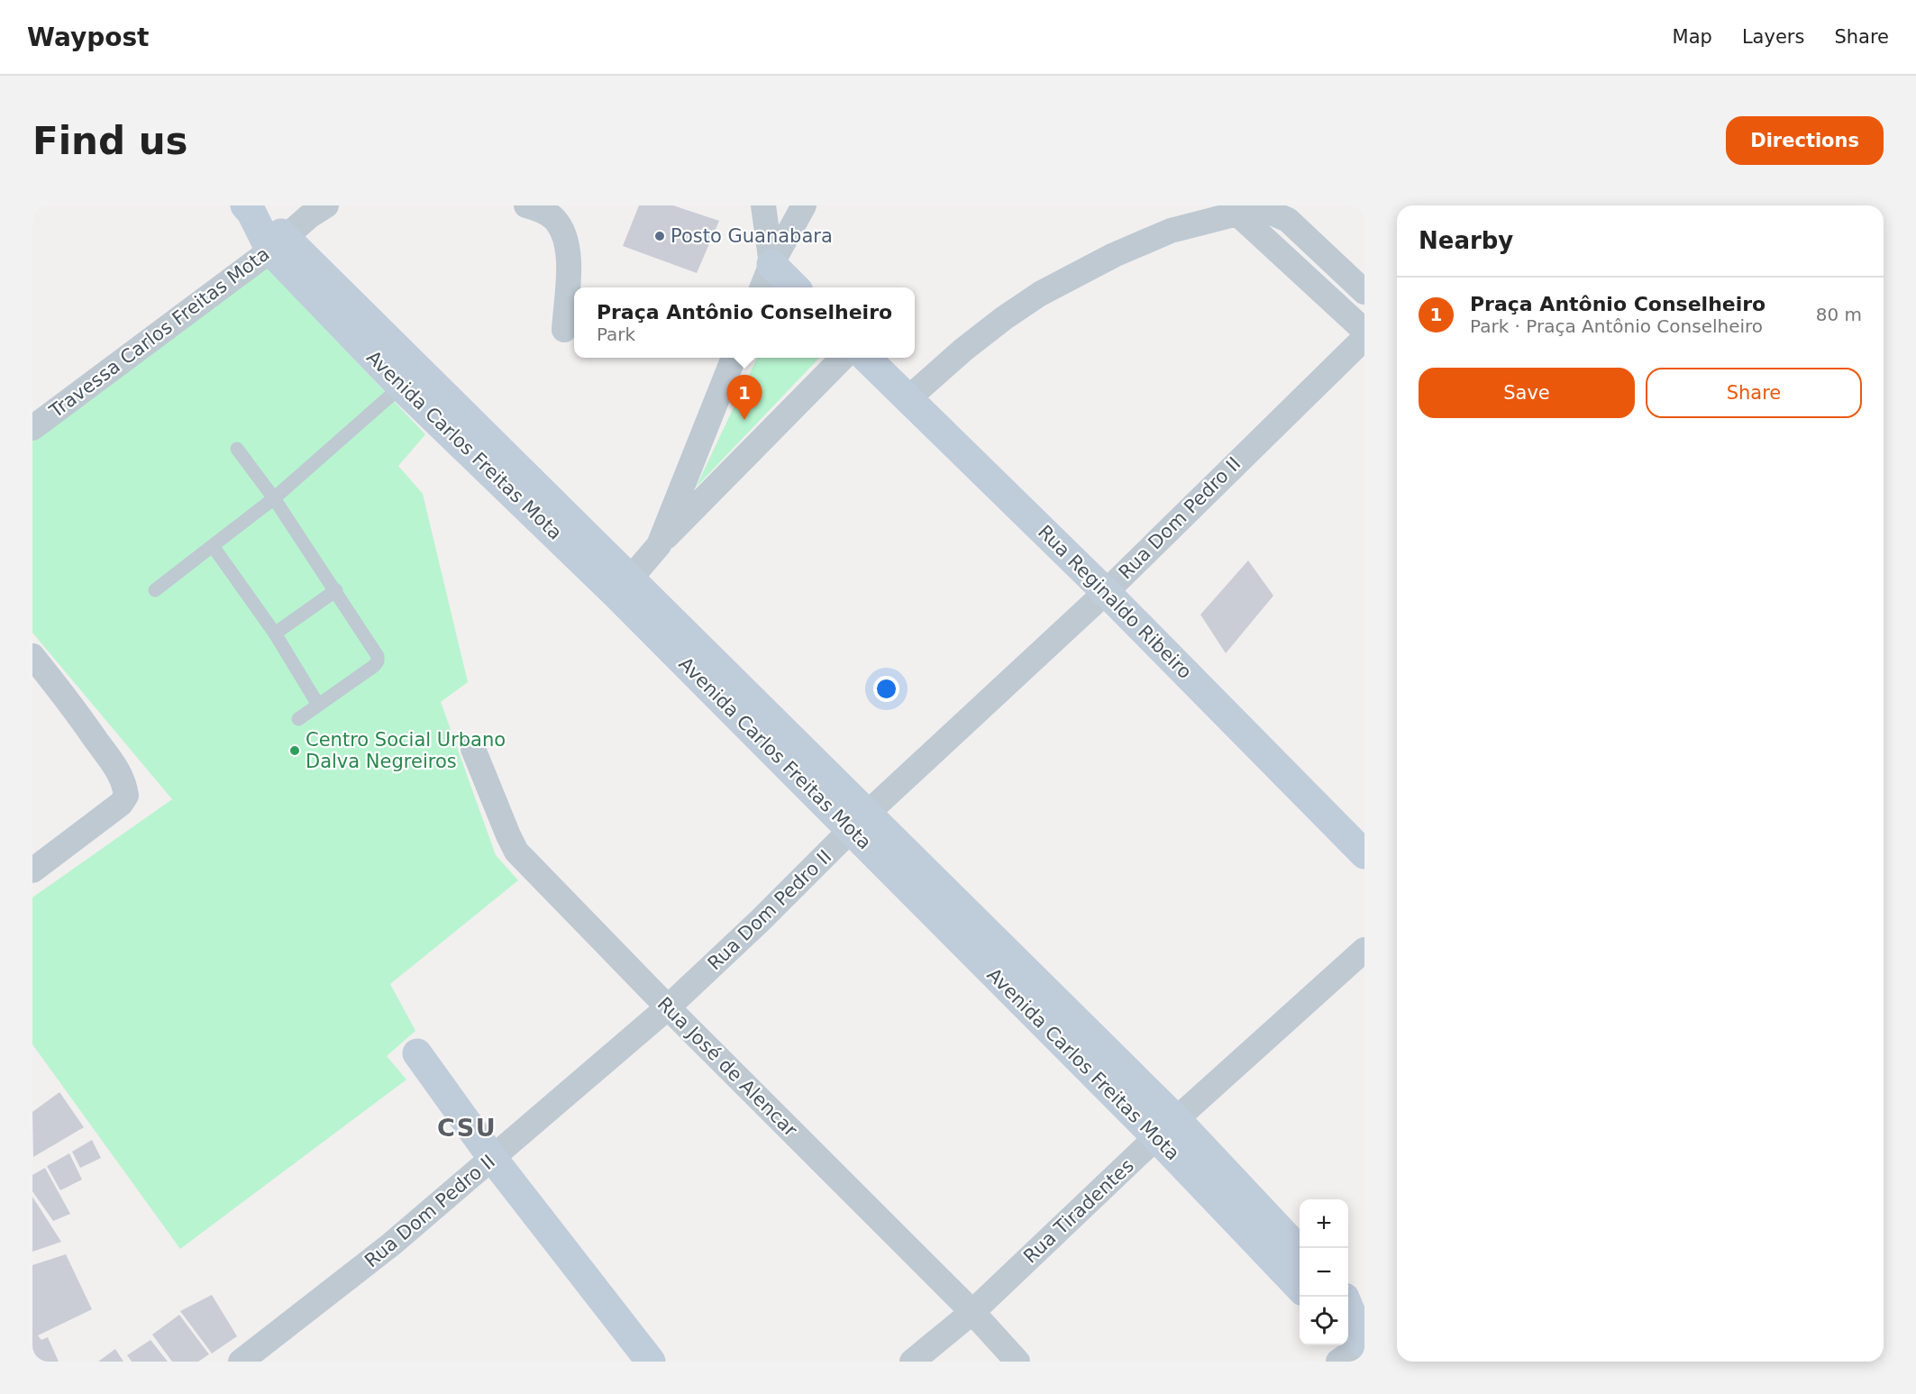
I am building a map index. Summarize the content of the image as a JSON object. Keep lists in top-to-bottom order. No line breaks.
{"streets":{"street":["Travessa Carlos Freitas Mota","Avenida Carlos Freitas Mota","Rua Dom Pedro II","Rua Reginaldo Ribeiro","Rua José de Alencar","Rua Tiradentes"]},"crossings":[["Travessa Carlos Freitas Mota","Avenida Carlos Freitas Mota"],["Avenida Carlos Freitas Mota","Rua Dom Pedro II"],["Avenida Carlos Freitas Mota","Rua Tiradentes"],["Rua Dom Pedro II","Rua Reginaldo Ribeiro"],["Rua Dom Pedro II","Rua José de Alencar"],["Rua José de Alencar","Rua Tiradentes"]],"districts":["CSU"],"places":["Posto Guanabara","Centro Social Urbano Dalva Negreiros"],"page":{"header":"Waypost","nav":["Map","Layers","Share"],"buttons":["Directions",["Save","Share"]],"title":"Find us","heading":"Nearby","list":[{"mark":"1","name":"Praça Antônio Conselheiro","note":"Park · Praça Antônio Conselheiro","value":"80 m"}],"popup":["Praça Antônio Conselheiro","Park"],"pins":"1","map_buttons":["+","−"]}}
